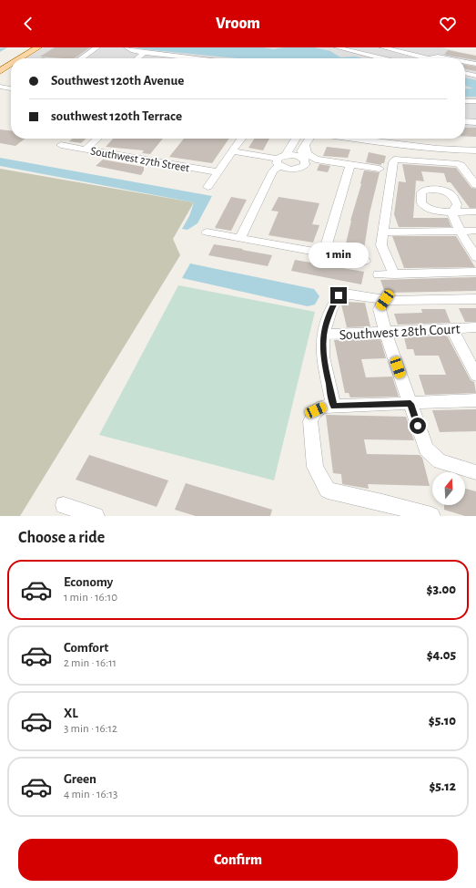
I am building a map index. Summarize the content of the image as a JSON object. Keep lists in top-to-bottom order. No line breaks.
{"streets":{"street":["Southwest 27th Street","Southwest 28th Court"]},"north":"top","page":{"header":"Vroom","banner":["Southwest 120th Avenue","southwest 120th Terrace"],"bubble":"1 min","heading":"Choose a ride","list":[{"name":"Economy","note":"1 min · 16:10","value":"$3.00"},{"name":"Comfort","note":"2 min · 16:11","value":"$4.05"},{"name":"XL","note":"3 min · 16:12","value":"$5.10"},{"name":"Green","note":"4 min · 16:13","value":"$5.12"}],"buttons":"Confirm"}}
